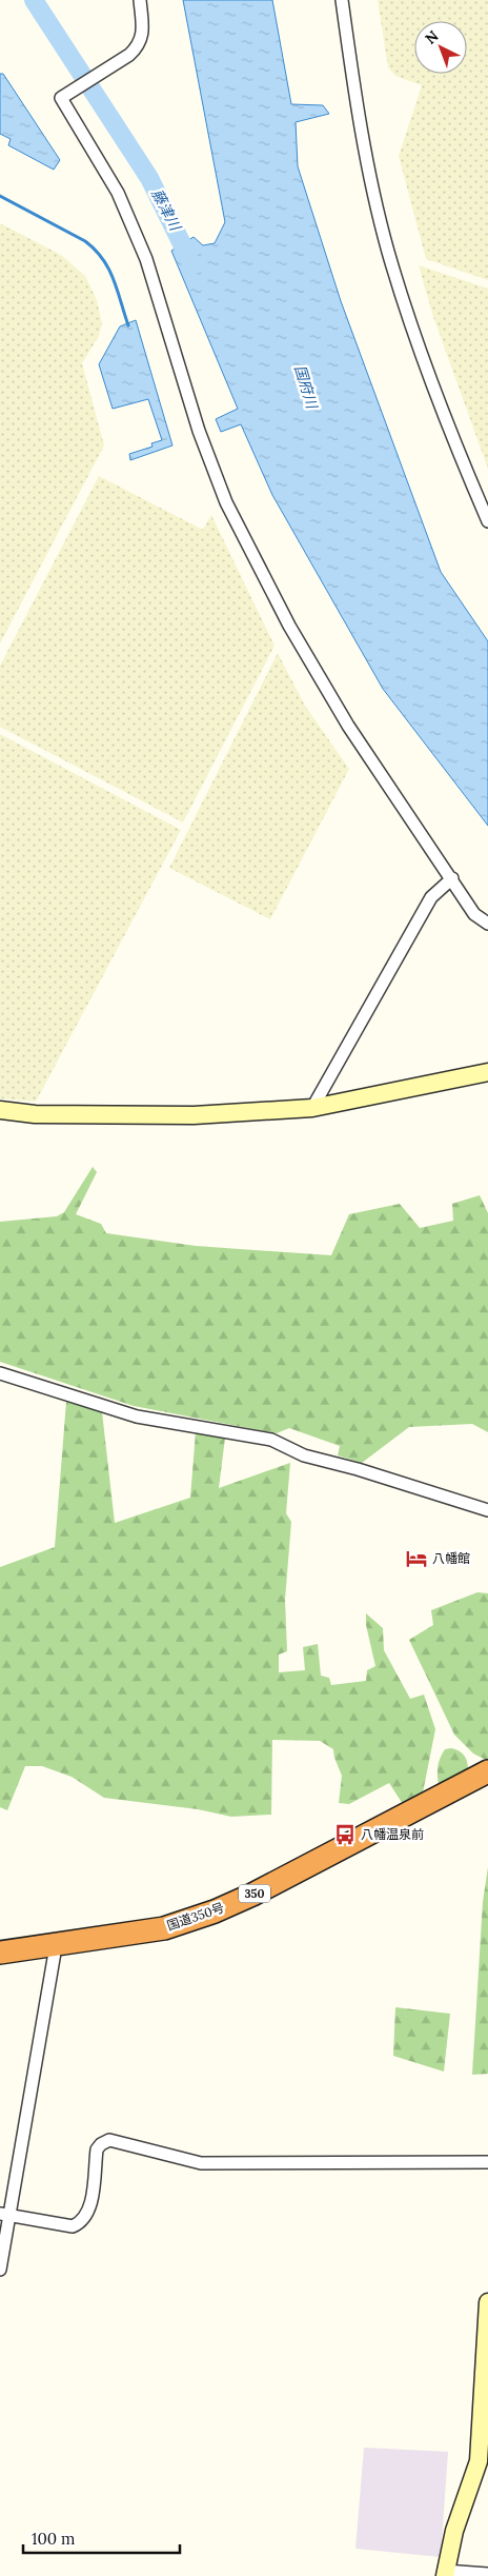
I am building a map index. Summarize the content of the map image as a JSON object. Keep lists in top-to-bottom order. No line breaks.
{"streets":{"highway":["350","国道350号"]},"water":["藤津川","国府川"],"places":{"hotel":["八幡館"],"bus stop":["八幡温泉前"]},"scale_bar":"100 m","north":"top left"}
